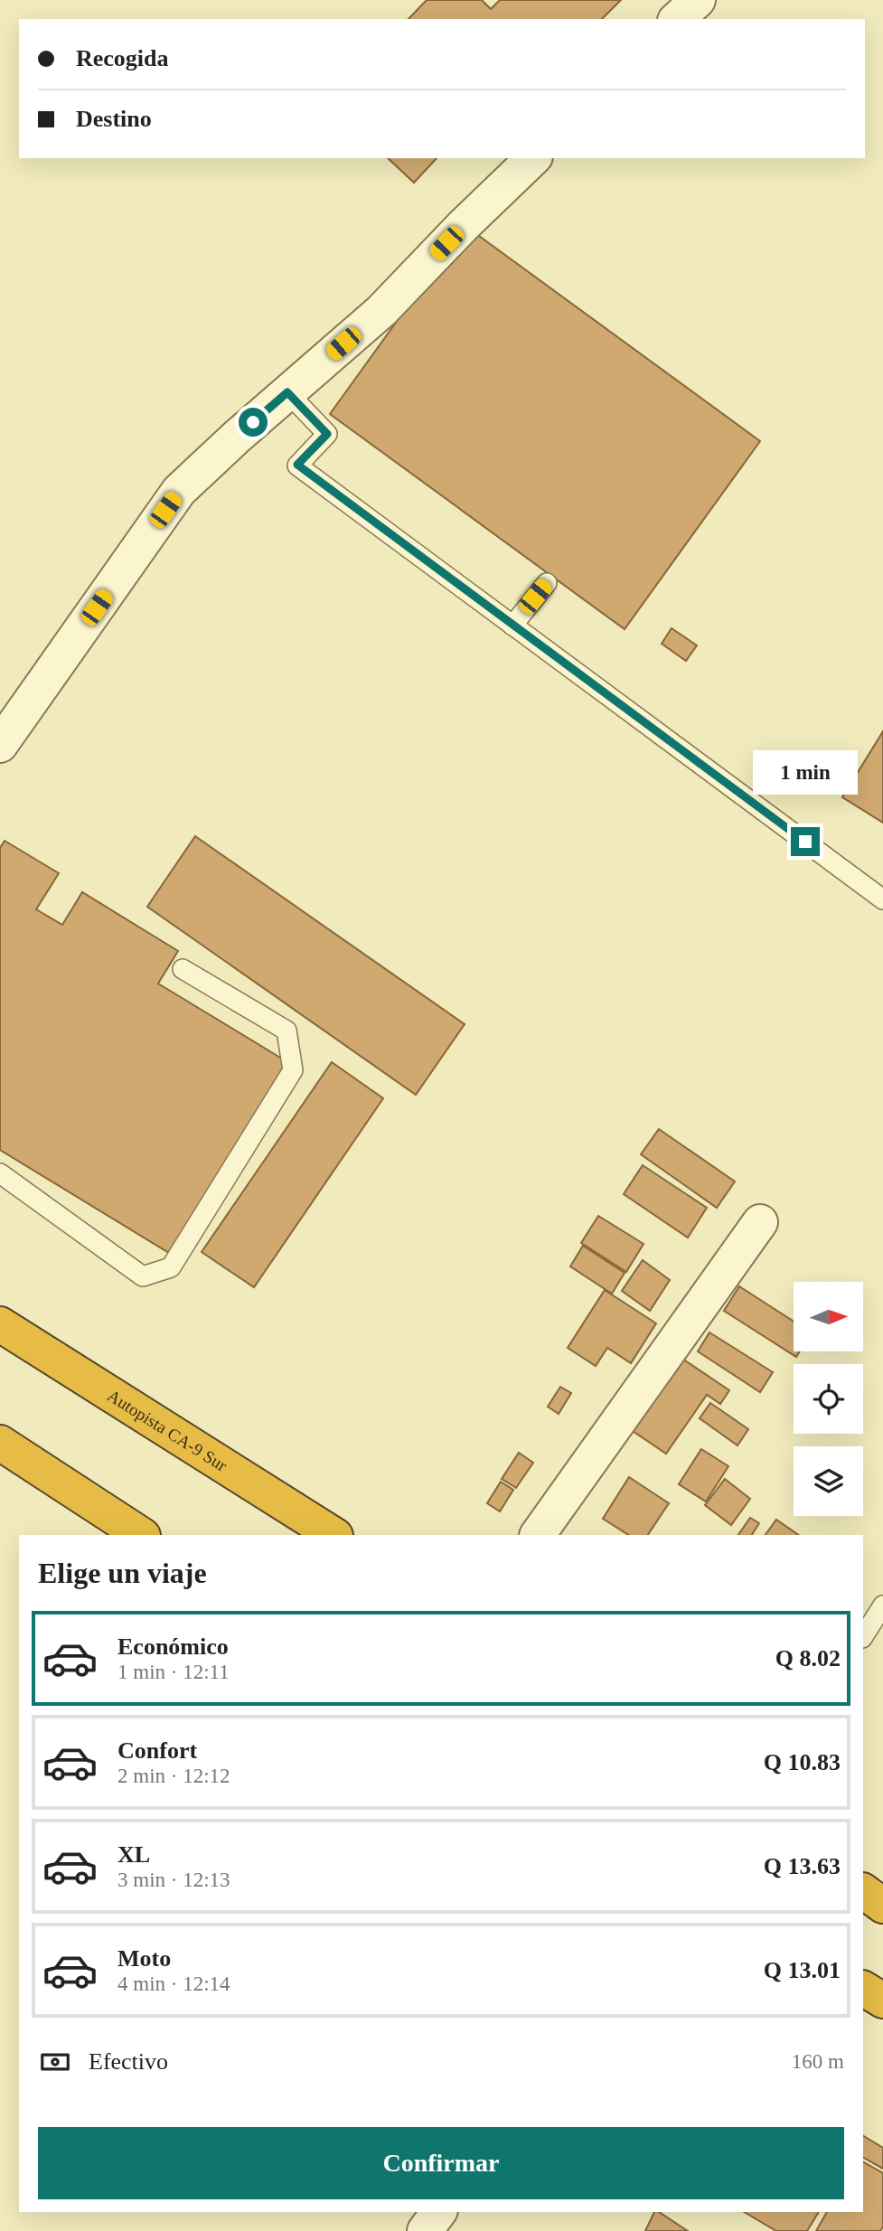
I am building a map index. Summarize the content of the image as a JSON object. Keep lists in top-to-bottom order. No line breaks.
{"streets":{"highway":["Autopista CA-9 Sur"]},"north":"right","page":{"banner":["Recogida","Destino"],"bubble":"1 min","heading":"Elige un viaje","list":[{"name":"Económico","note":"1 min · 12:11","value":"Q 8.02"},{"name":"Confort","note":"2 min · 12:12","value":"Q 10.83"},{"name":"XL","note":"3 min · 12:13","value":"Q 13.63"},{"name":"Moto","note":"4 min · 12:14","value":"Q 13.01"}],"pay":["Efectivo","160 m"],"buttons":"Confirmar"}}
